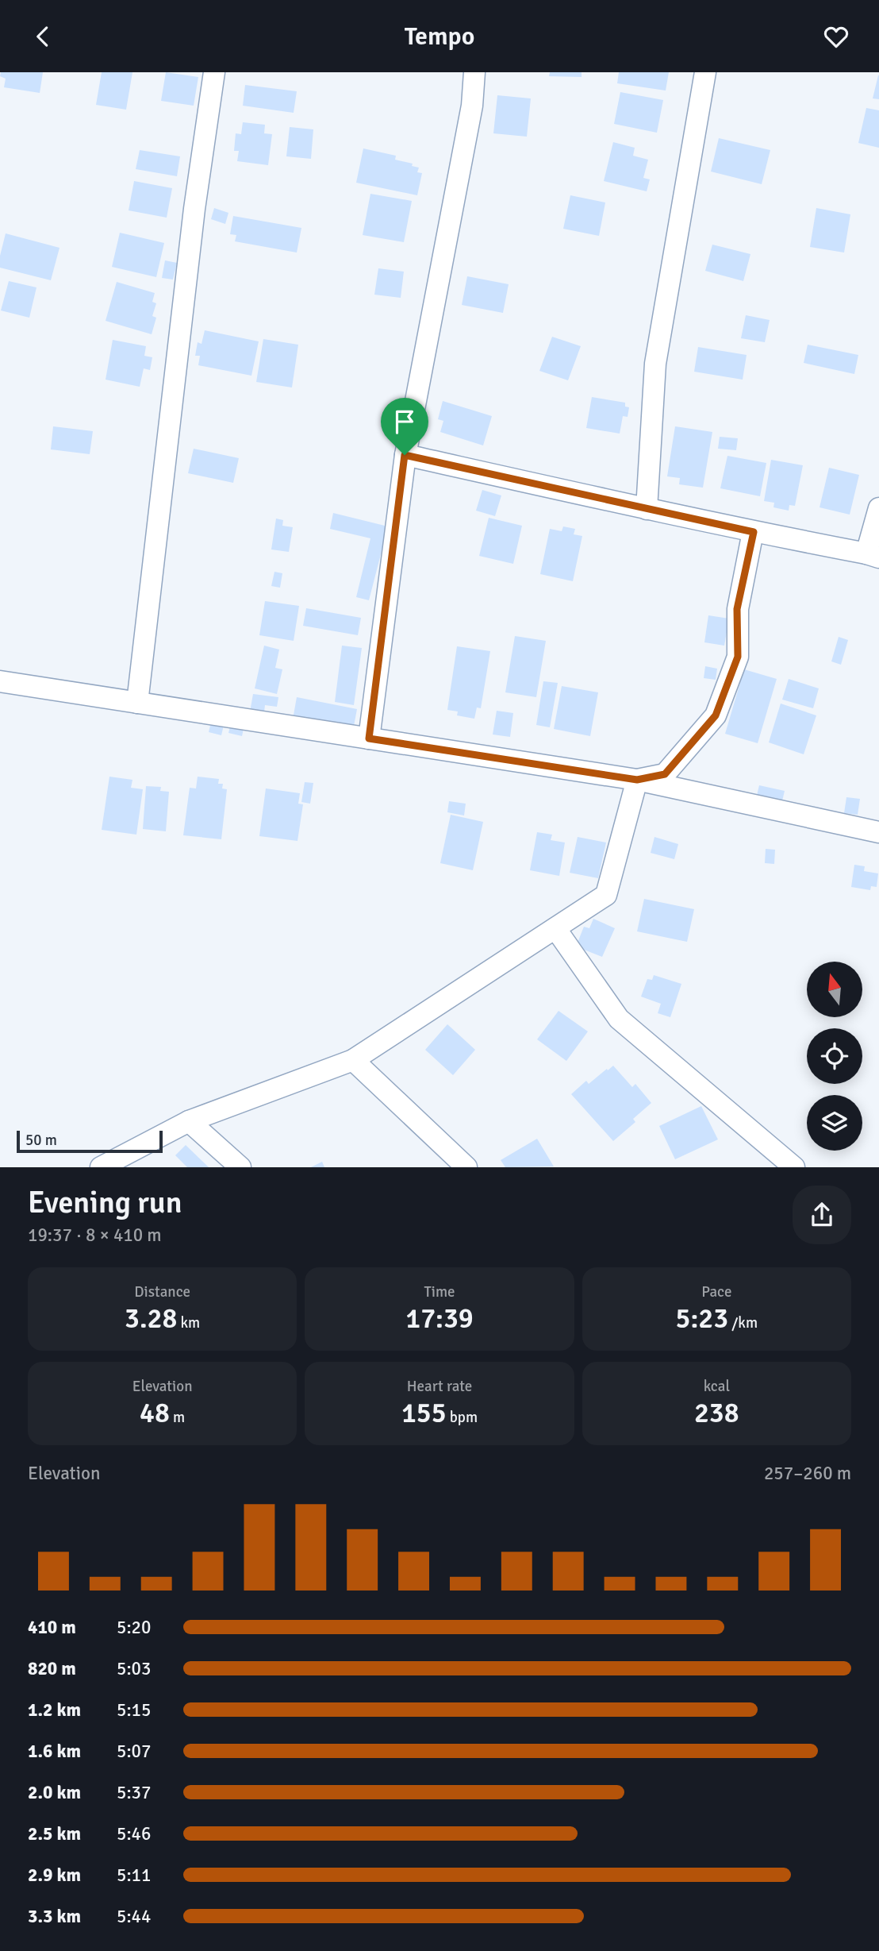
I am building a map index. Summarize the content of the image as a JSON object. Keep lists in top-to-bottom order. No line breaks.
{"scale_bar":"50 m","north":"top","page":{"header":"Tempo","scale":"50 m","heading":["Evening run","19:37 · 8 × 410 m"],"stats":[["Distance","3.28 km"],["Time","17:39"],["Pace","5:23 /km"],["Elevation","48 m"],["Heart rate","155 bpm"],["kcal","238"]],"chart":["Elevation","257–260 m"],"list":[{"name":"410 m","note":"5:20"},{"name":"820 m","note":"5:03"},{"name":"1.2 km","note":"5:15"},{"name":"1.6 km","note":"5:07"},{"name":"2.0 km","note":"5:37"},{"name":"2.5 km","note":"5:46"},{"name":"2.9 km","note":"5:11"},{"name":"3.3 km","note":"5:44"}]}}
